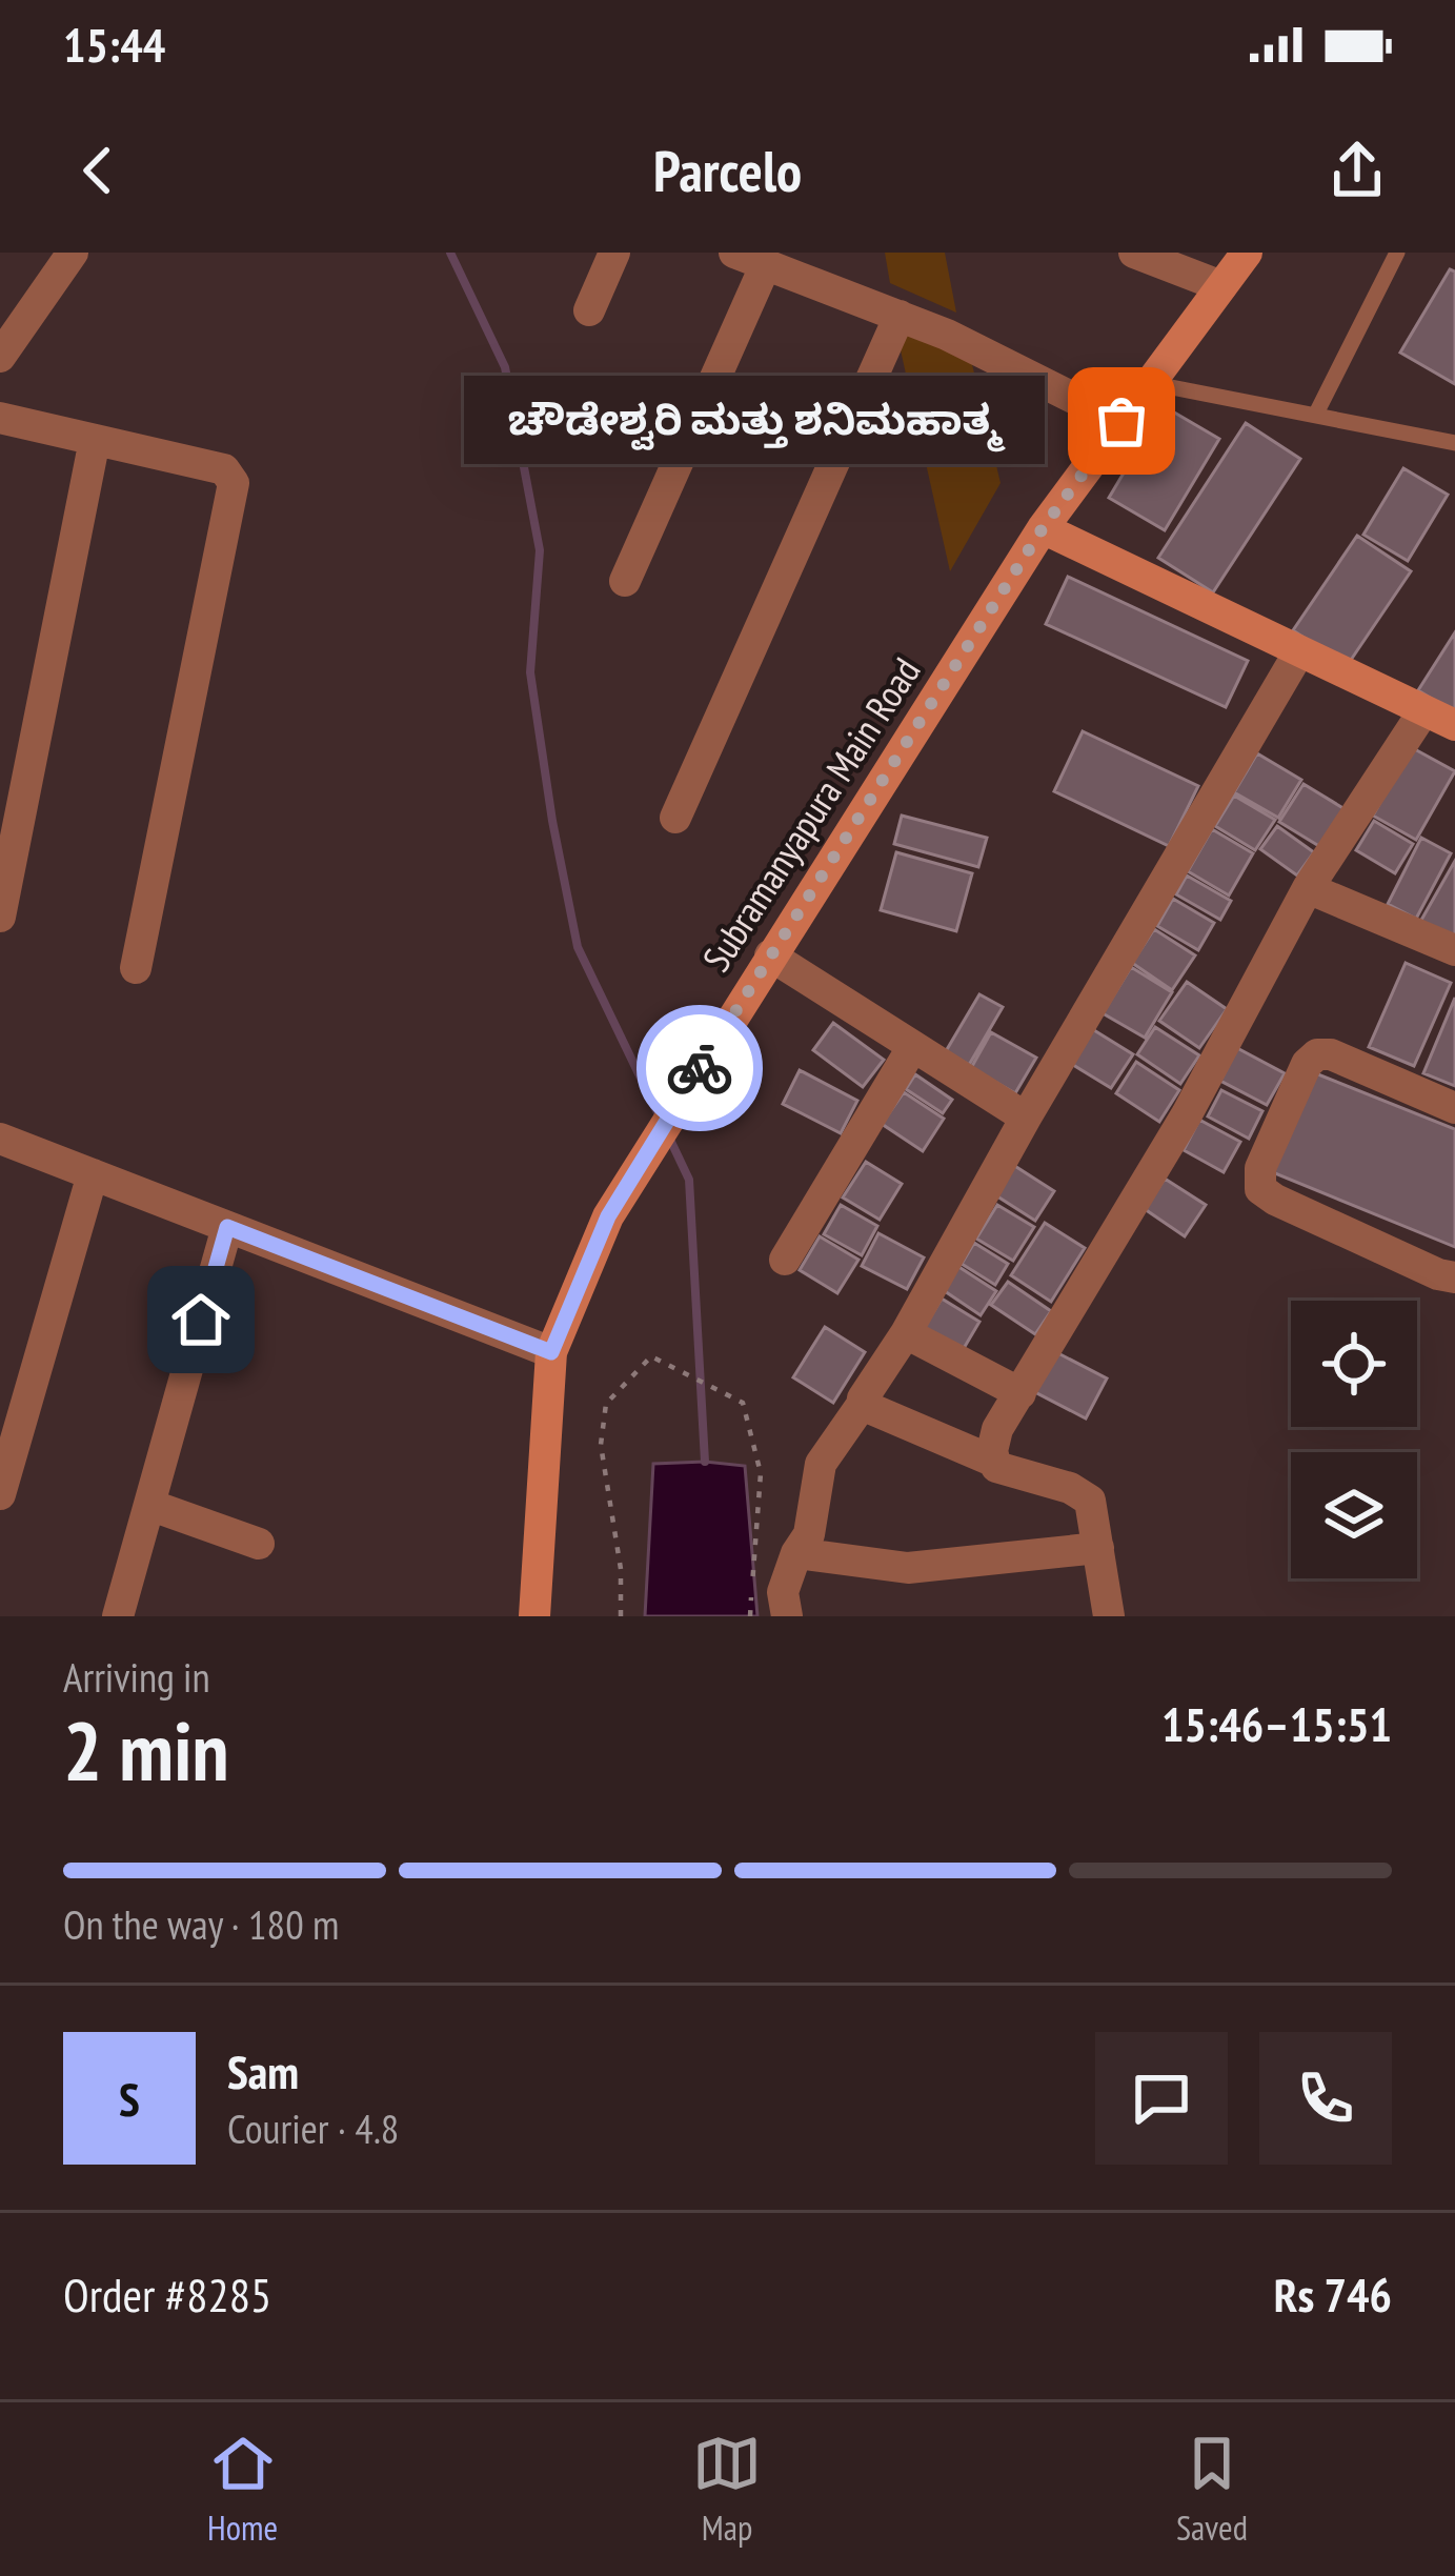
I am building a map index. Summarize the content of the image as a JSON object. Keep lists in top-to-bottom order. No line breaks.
{"streets":{"street":["Subramanyapura Main Road"]},"places":["ಚೌಡೇಶ್ವರಿ ಮತ್ತು ಶನಿಮಹಾತ್ಮ"],"page":{"status":"15:44","header":"Parcelo","bubble":"ಚೌಡೇಶ್ವರಿ ಮತ್ತು ಶನಿಮಹಾತ್ಮ","heading":["2 min","Arriving in","15:46–15:51"],"panel":["Sam","Courier · 4.8","Order #8285","Rs 746"],"bar":"On the way · 180 m","round":"S","tabs":["Home","Map","Saved"]}}
